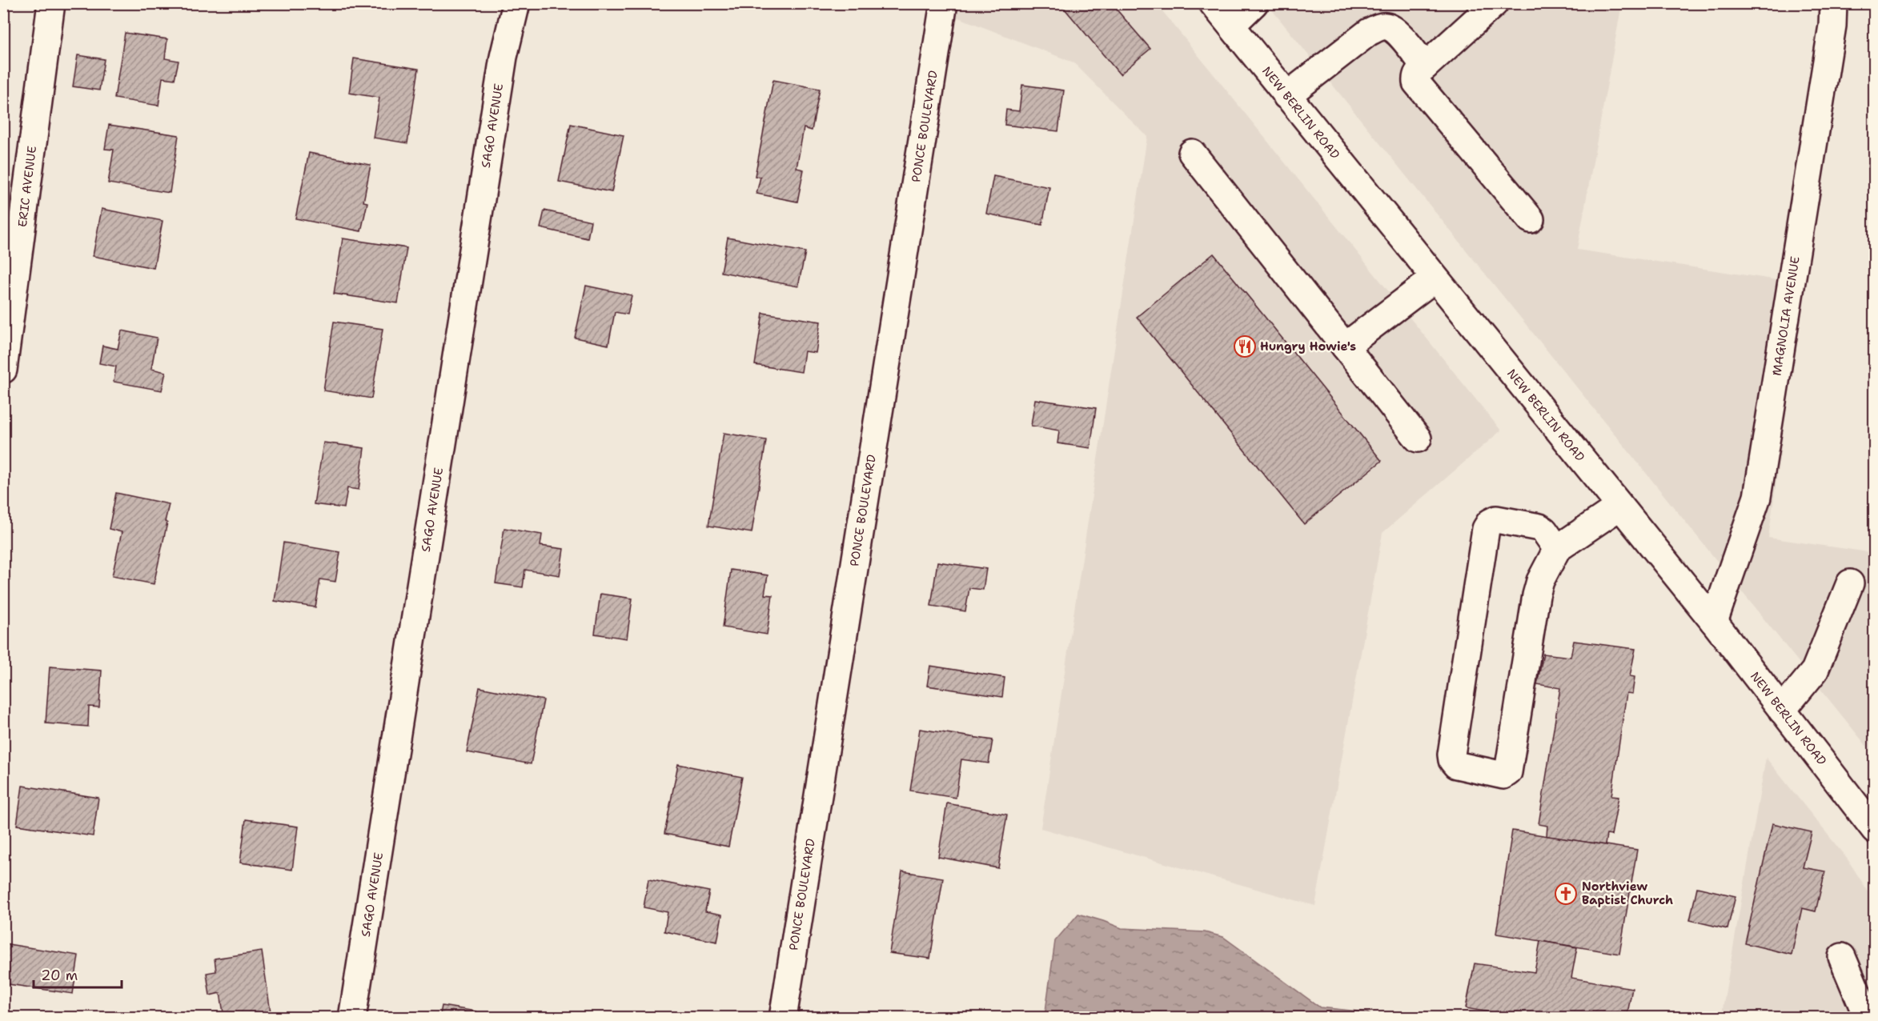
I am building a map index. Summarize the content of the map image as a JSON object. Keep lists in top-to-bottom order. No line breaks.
{"streets":{"street":["NEW BERLIN ROAD","SAGO AVENUE","PONCE BOULEVARD","ERIC AVENUE","MAGNOLIA AVENUE"]},"crossings":[["NEW BERLIN ROAD","MAGNOLIA AVENUE"]],"places":{"restaurant":["Hungry Howie's"],"church":["Northview Baptist Church"]},"scale_bar":"20 m"}
